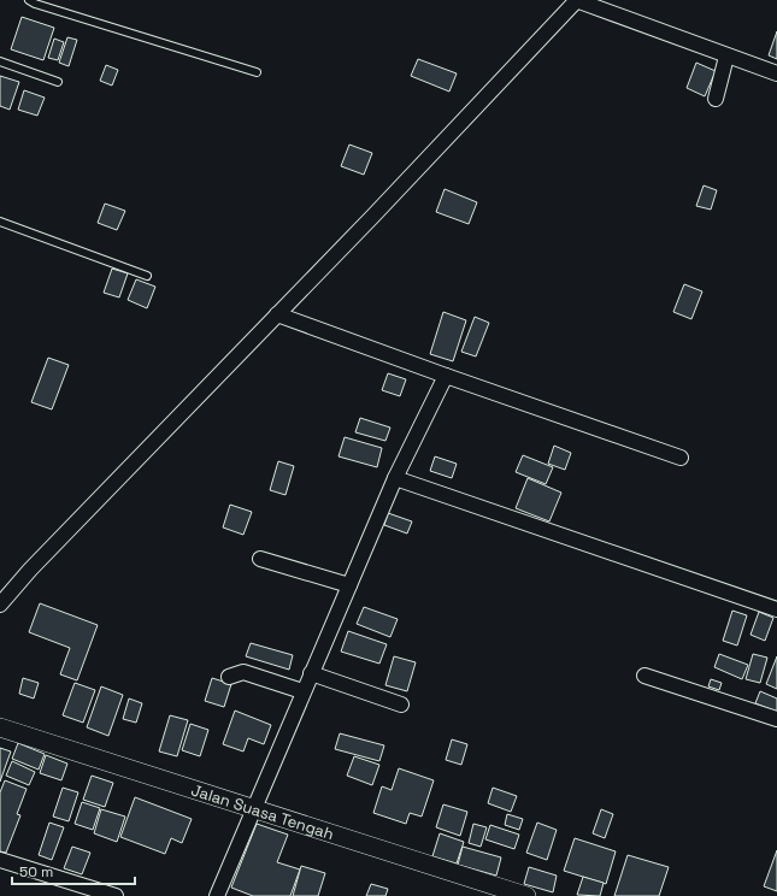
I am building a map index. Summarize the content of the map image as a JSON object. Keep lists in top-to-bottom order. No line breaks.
{"streets":{"street":["Jalan Suasa Tengah"]},"scale_bar":"50 m"}
